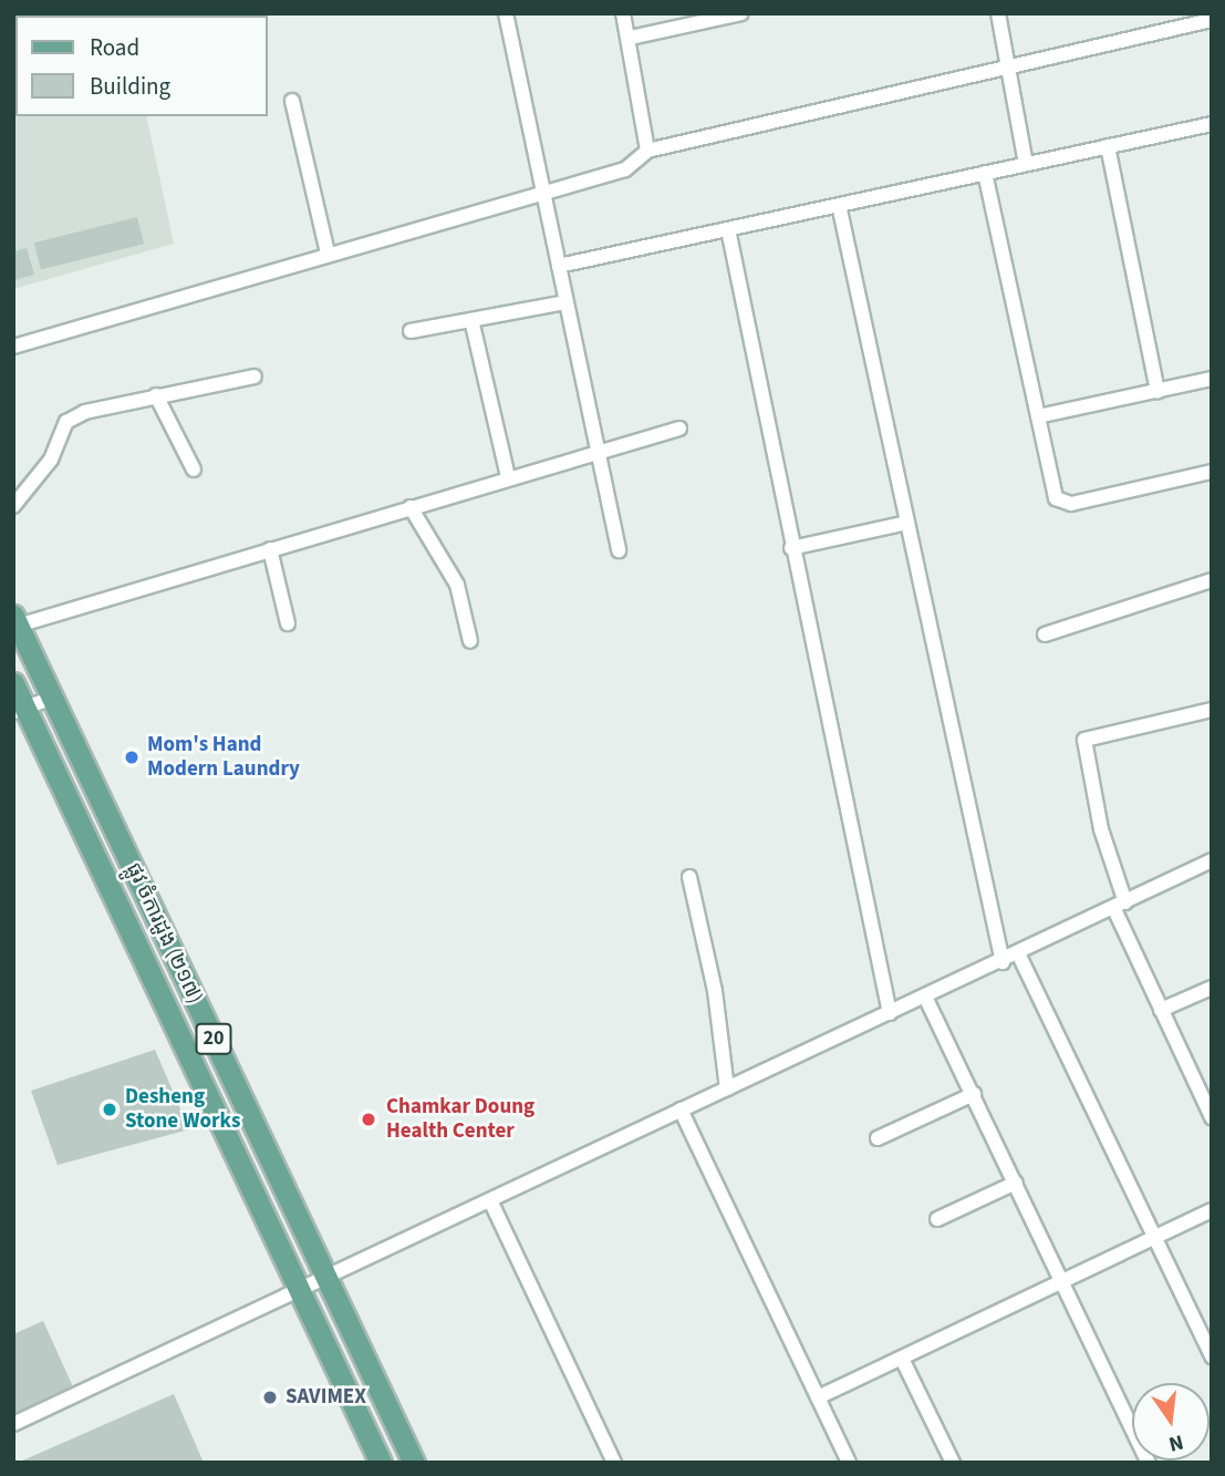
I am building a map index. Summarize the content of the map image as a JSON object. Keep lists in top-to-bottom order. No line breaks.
{"streets":{"main road":["ផ្លូវ ចំការដូង (២១៧)","20"]},"places":["Mom's Hand Modern Laundry","Desheng Stone Works","Chamkar Doung Health Center","SAVIMEX"],"legend":["Road","Building"],"north":"bottom"}
